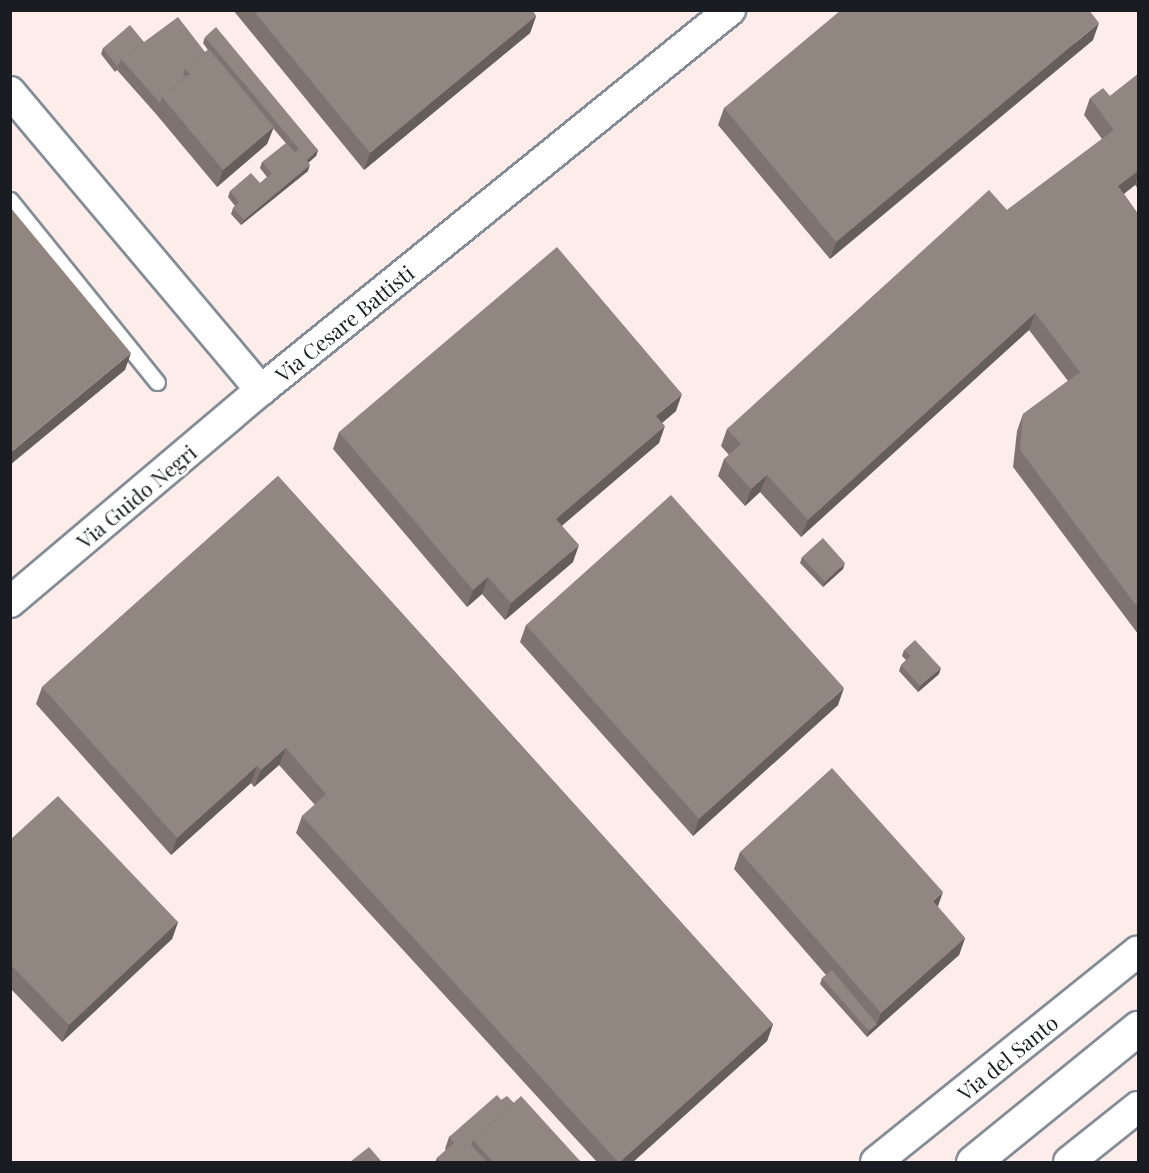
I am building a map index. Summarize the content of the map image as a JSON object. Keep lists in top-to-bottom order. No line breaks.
{"streets":{"street":["Via Cesare Battisti","Via Guido Negri","Via del Santo"]},"crossings":[["Via Cesare Battisti","Via Guido Negri"]]}
